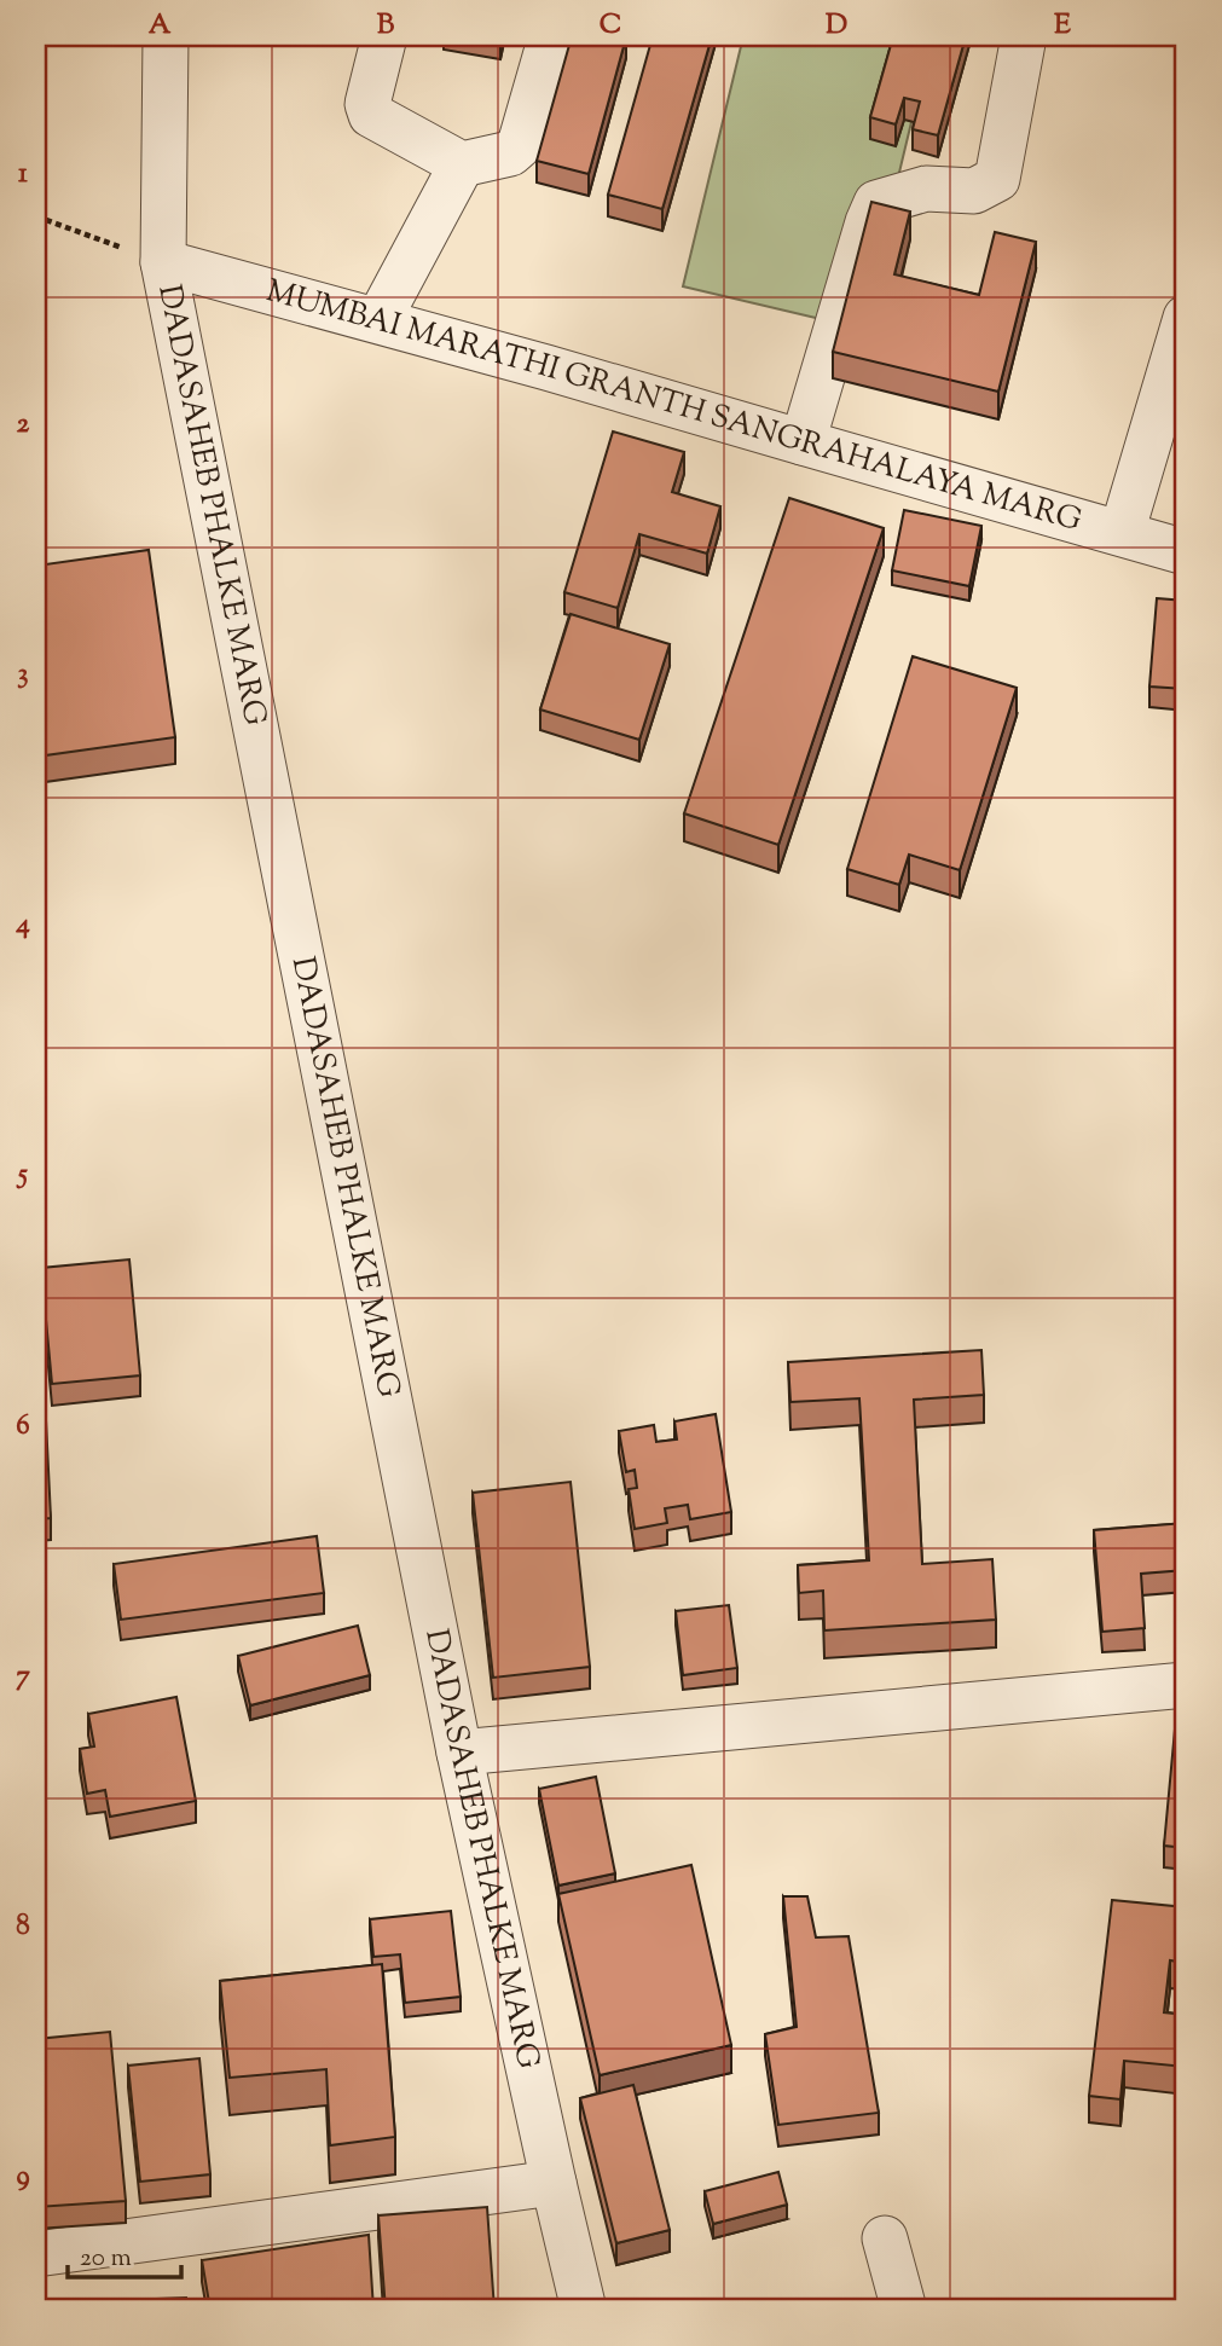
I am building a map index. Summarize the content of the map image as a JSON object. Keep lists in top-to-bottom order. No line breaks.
{"streets":{"street":["MUMBAI MARATHI GRANTH SANGRAHALAYA MARG","DADASAHEB PHALKE MARG"]},"crossings":[["MUMBAI MARATHI GRANTH SANGRAHALAYA MARG","DADASAHEB PHALKE MARG"]],"scale_bar":"20 m","grid":{"columns":["A","B","C","D","E"],"rows":["1","2","3","4","5","6","7","8","9"]}}
